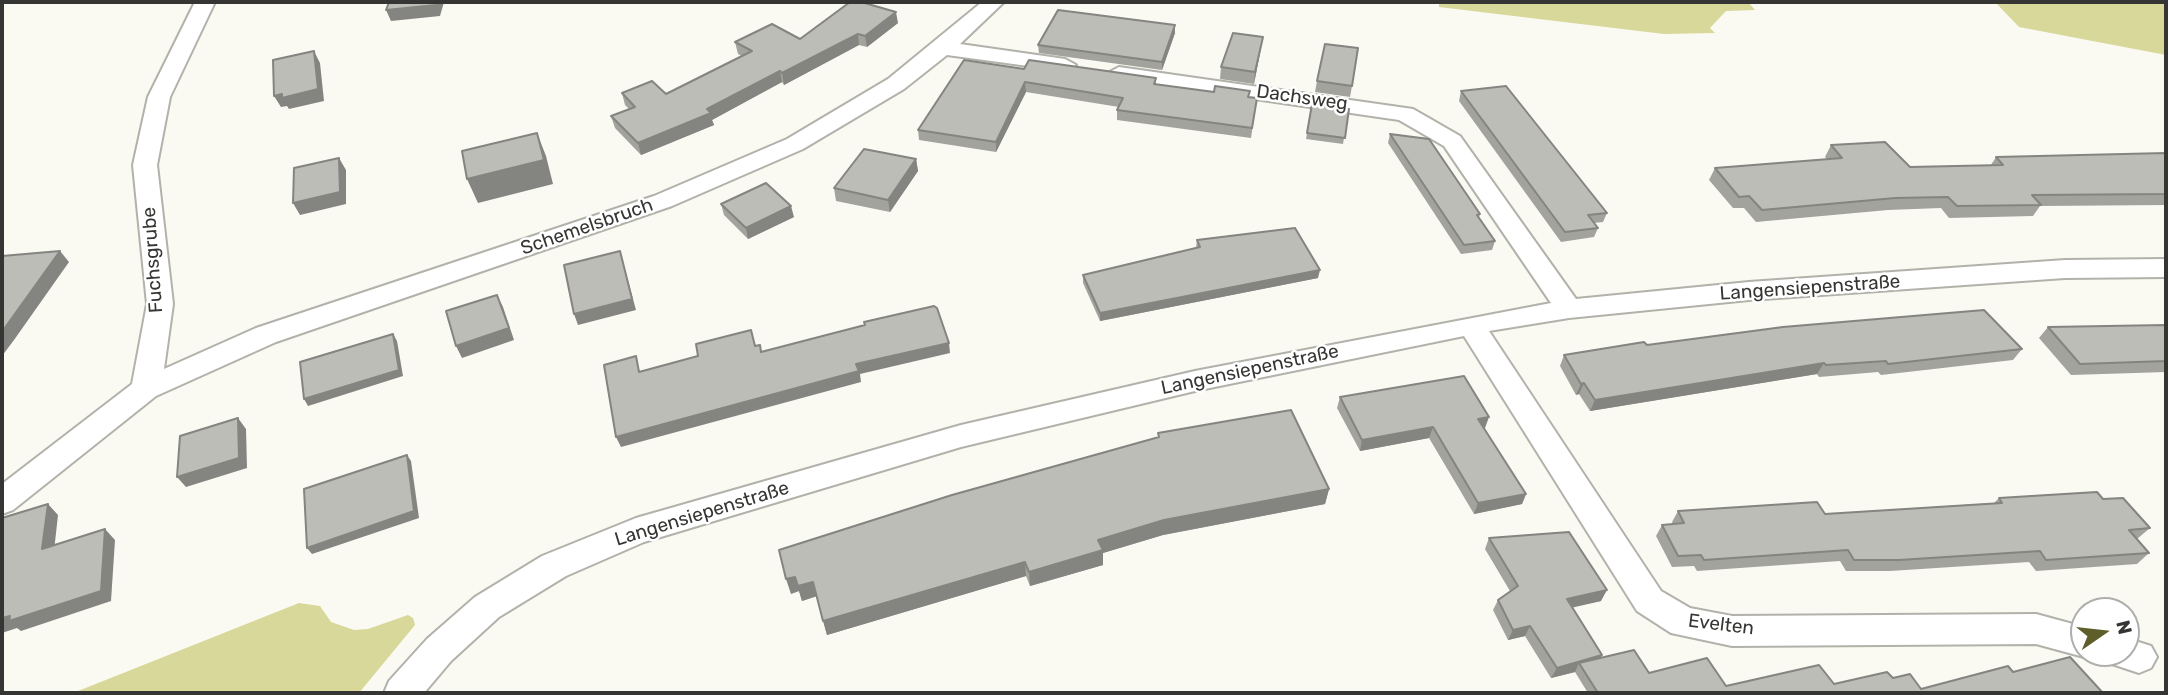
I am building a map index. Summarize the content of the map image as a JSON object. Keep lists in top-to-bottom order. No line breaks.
{"streets":{"street":["Dachsweg","Schemelsbruch","Fuchsgrube","Langensiepenstraße","Evelten"]},"crossings":[["Dachsweg","Schemelsbruch"],["Dachsweg","Langensiepenstraße"],["Schemelsbruch","Fuchsgrube"],["Langensiepenstraße","Evelten"]],"north":"right"}
